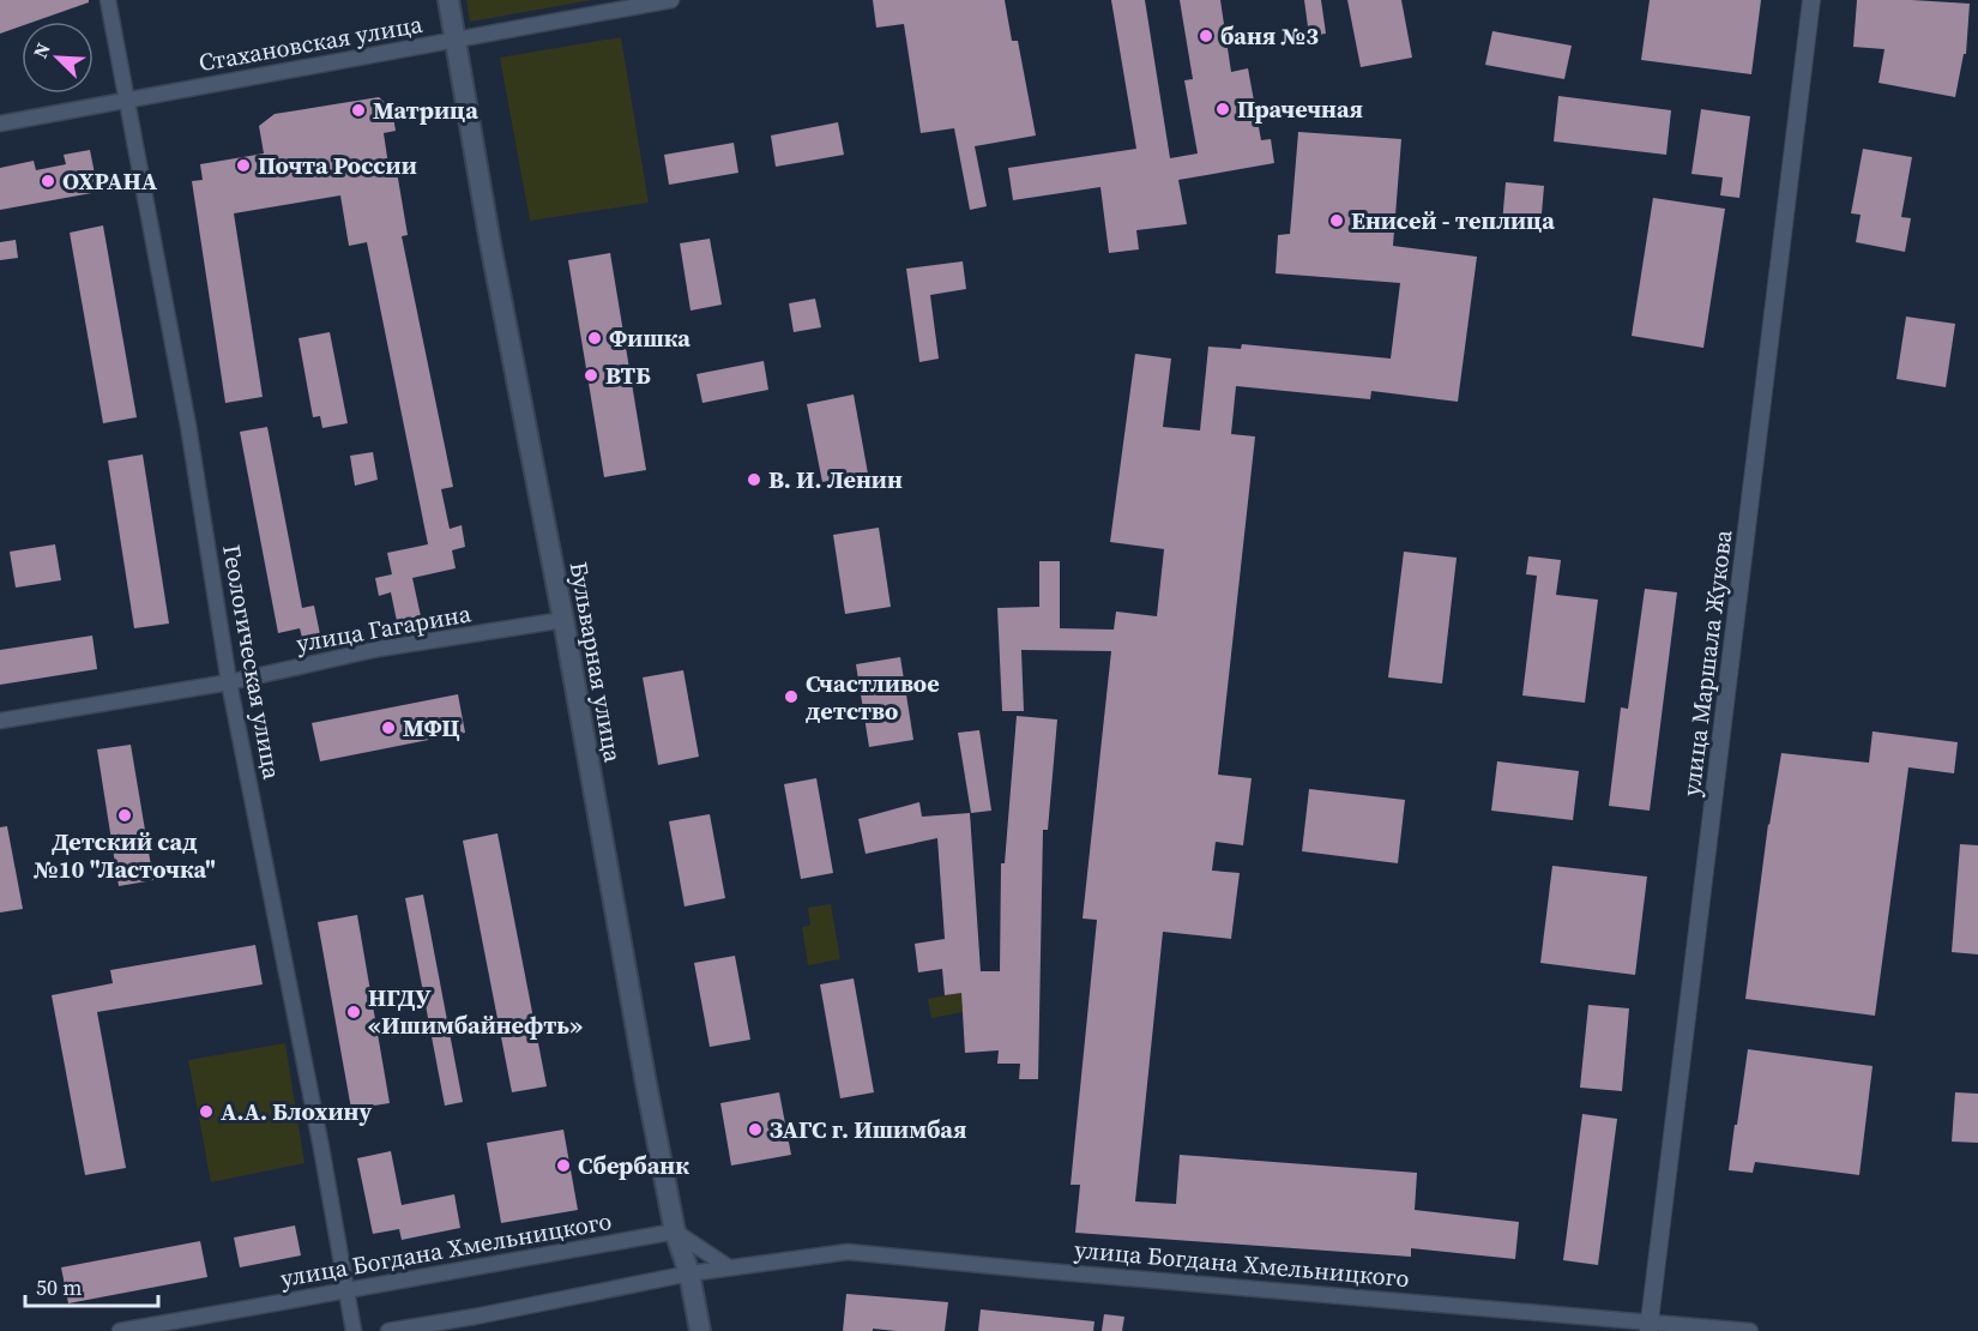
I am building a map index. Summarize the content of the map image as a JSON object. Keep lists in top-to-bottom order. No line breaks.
{"streets":{"main road":["Бульварная улица"],"street":["Стахановская улица","улица Гагарина","Геологическая улица","улица Маршала Жукова","улица Богдана Хмельницкого"]},"crossings":[["Стахановская улица","Геологическая улица"],["Стахановская улица","Бульварная улица"],["улица Гагарина","Геологическая улица"],["улица Гагарина","Бульварная улица"],["Геологическая улица","улица Богдана Хмельницкого"],["Бульварная улица","улица Богдана Хмельницкого"],["улица Маршала Жукова","улица Богдана Хмельницкого"]],"places":["баня №3","Прачечная","Матрица","Почта России","ОХРАНА","Енисей - теплица","Фишка","ВТБ","В. И. Ленин","Счастливое детство","МФЦ","Детский сад №10 \"Ласточка\"","НГДУ «Ишимбайнефть»","А.А. Блохину","ЗАГС г. Ишимбая","Сбербанк"],"scale_bar":"50 m","north":"top left"}
